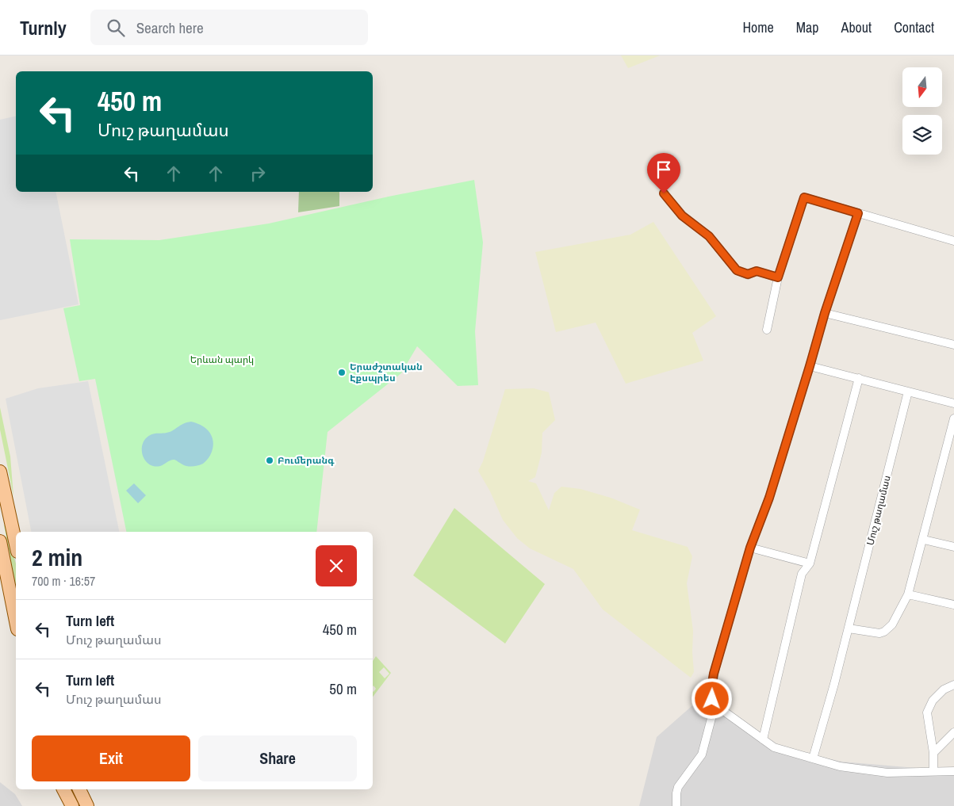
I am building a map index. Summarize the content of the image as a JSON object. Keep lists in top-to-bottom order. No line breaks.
{"streets":{"street":["Մուշ թաղամաս"]},"parks":["Երևան պարկ"],"places":["Երաժշտական Էքսպրես","Բումերանգ"],"north":"bottom","page":{"header":"Turnly","search":"Search here","nav":["Home","Map","About","Contact"],"turn":["450 m","Մուշ թաղամաս"],"heading":["2 min","700 m · 16:57"],"list":[{"name":"Turn left","note":"Մուշ թաղամաս","value":"450 m"},{"name":"Turn left","note":"Մուշ թաղամաս","value":"50 m"}],"buttons":["Exit","Share"]}}
